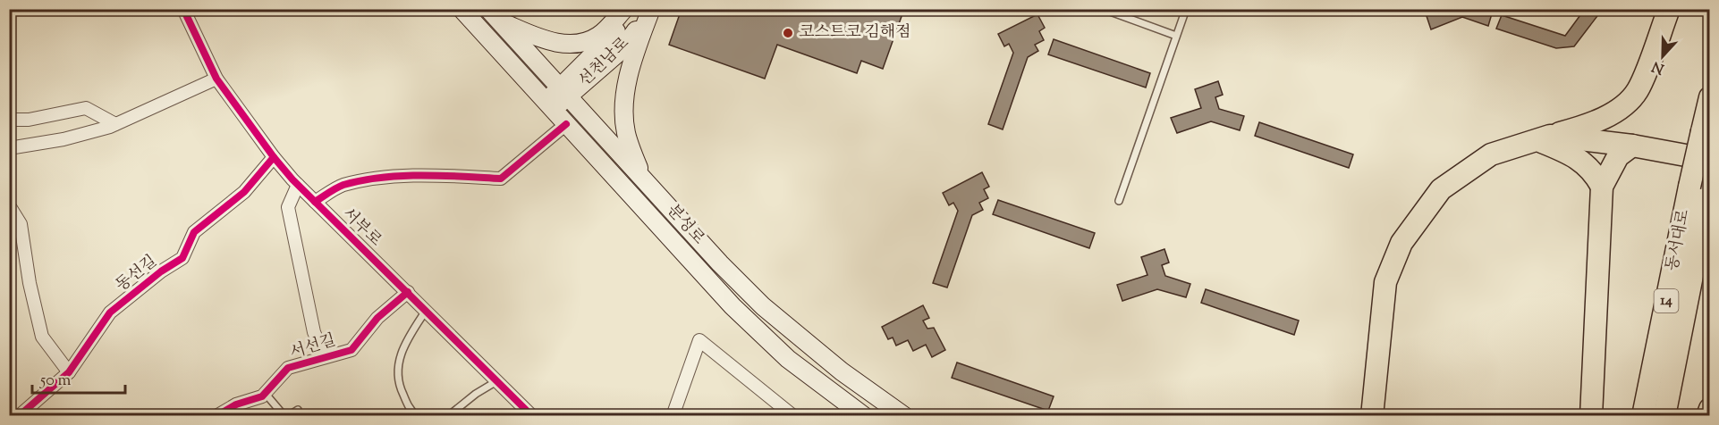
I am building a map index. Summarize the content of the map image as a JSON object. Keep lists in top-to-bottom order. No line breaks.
{"streets":{"highway":["동서대로","14"],"main road":["선천남로","분성로"],"street":["서부로","동선길","서선길"]},"crossings":[["선천남로","분성로"],["서부로","동선길"],["서부로","서선길"]],"places":["코스트코 김해점"],"scale_bar":"50 m","north":"bottom"}
